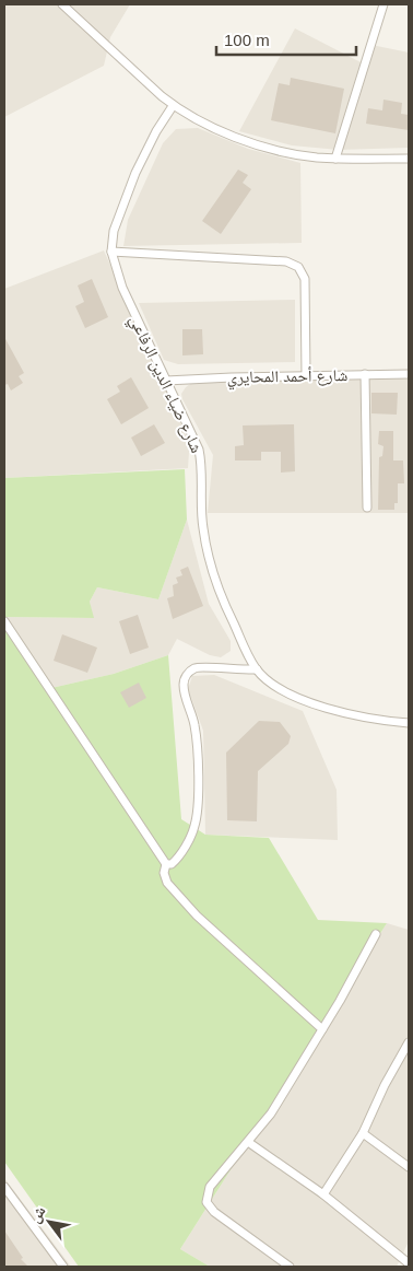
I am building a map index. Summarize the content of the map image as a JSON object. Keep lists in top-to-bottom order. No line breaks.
{"streets":{"street":["شارع أحمد المحايري","شارع ضياء الدين الرفاعي"]},"crossings":[["شارع أحمد المحايري","شارع ضياء الدين الرفاعي"]],"scale_bar":"100 m","north":"top left"}
